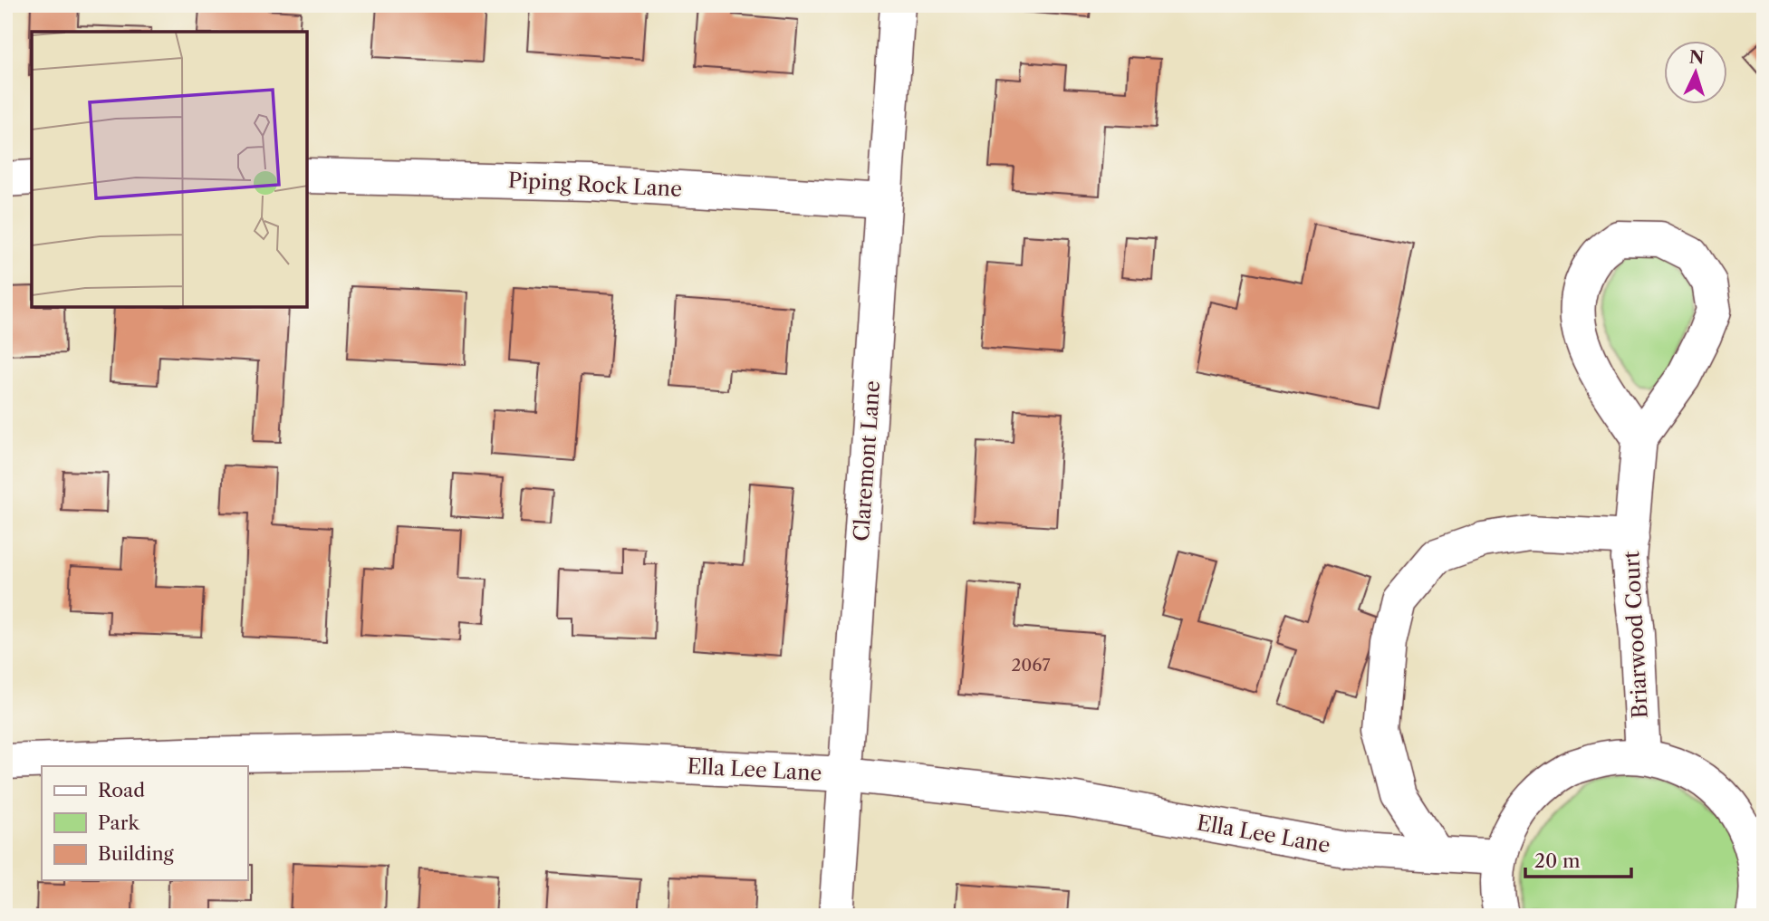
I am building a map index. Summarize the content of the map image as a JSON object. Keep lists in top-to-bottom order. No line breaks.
{"streets":{"street":["Piping Rock Lane","Claremont Lane","Briarwood Court","Ella Lee Lane"]},"crossings":[["Piping Rock Lane","Claremont Lane"],["Claremont Lane","Ella Lee Lane"]],"house_numbers":["2067"],"legend":["Road","Park","Building"],"scale_bar":"20 m","north":"top"}
